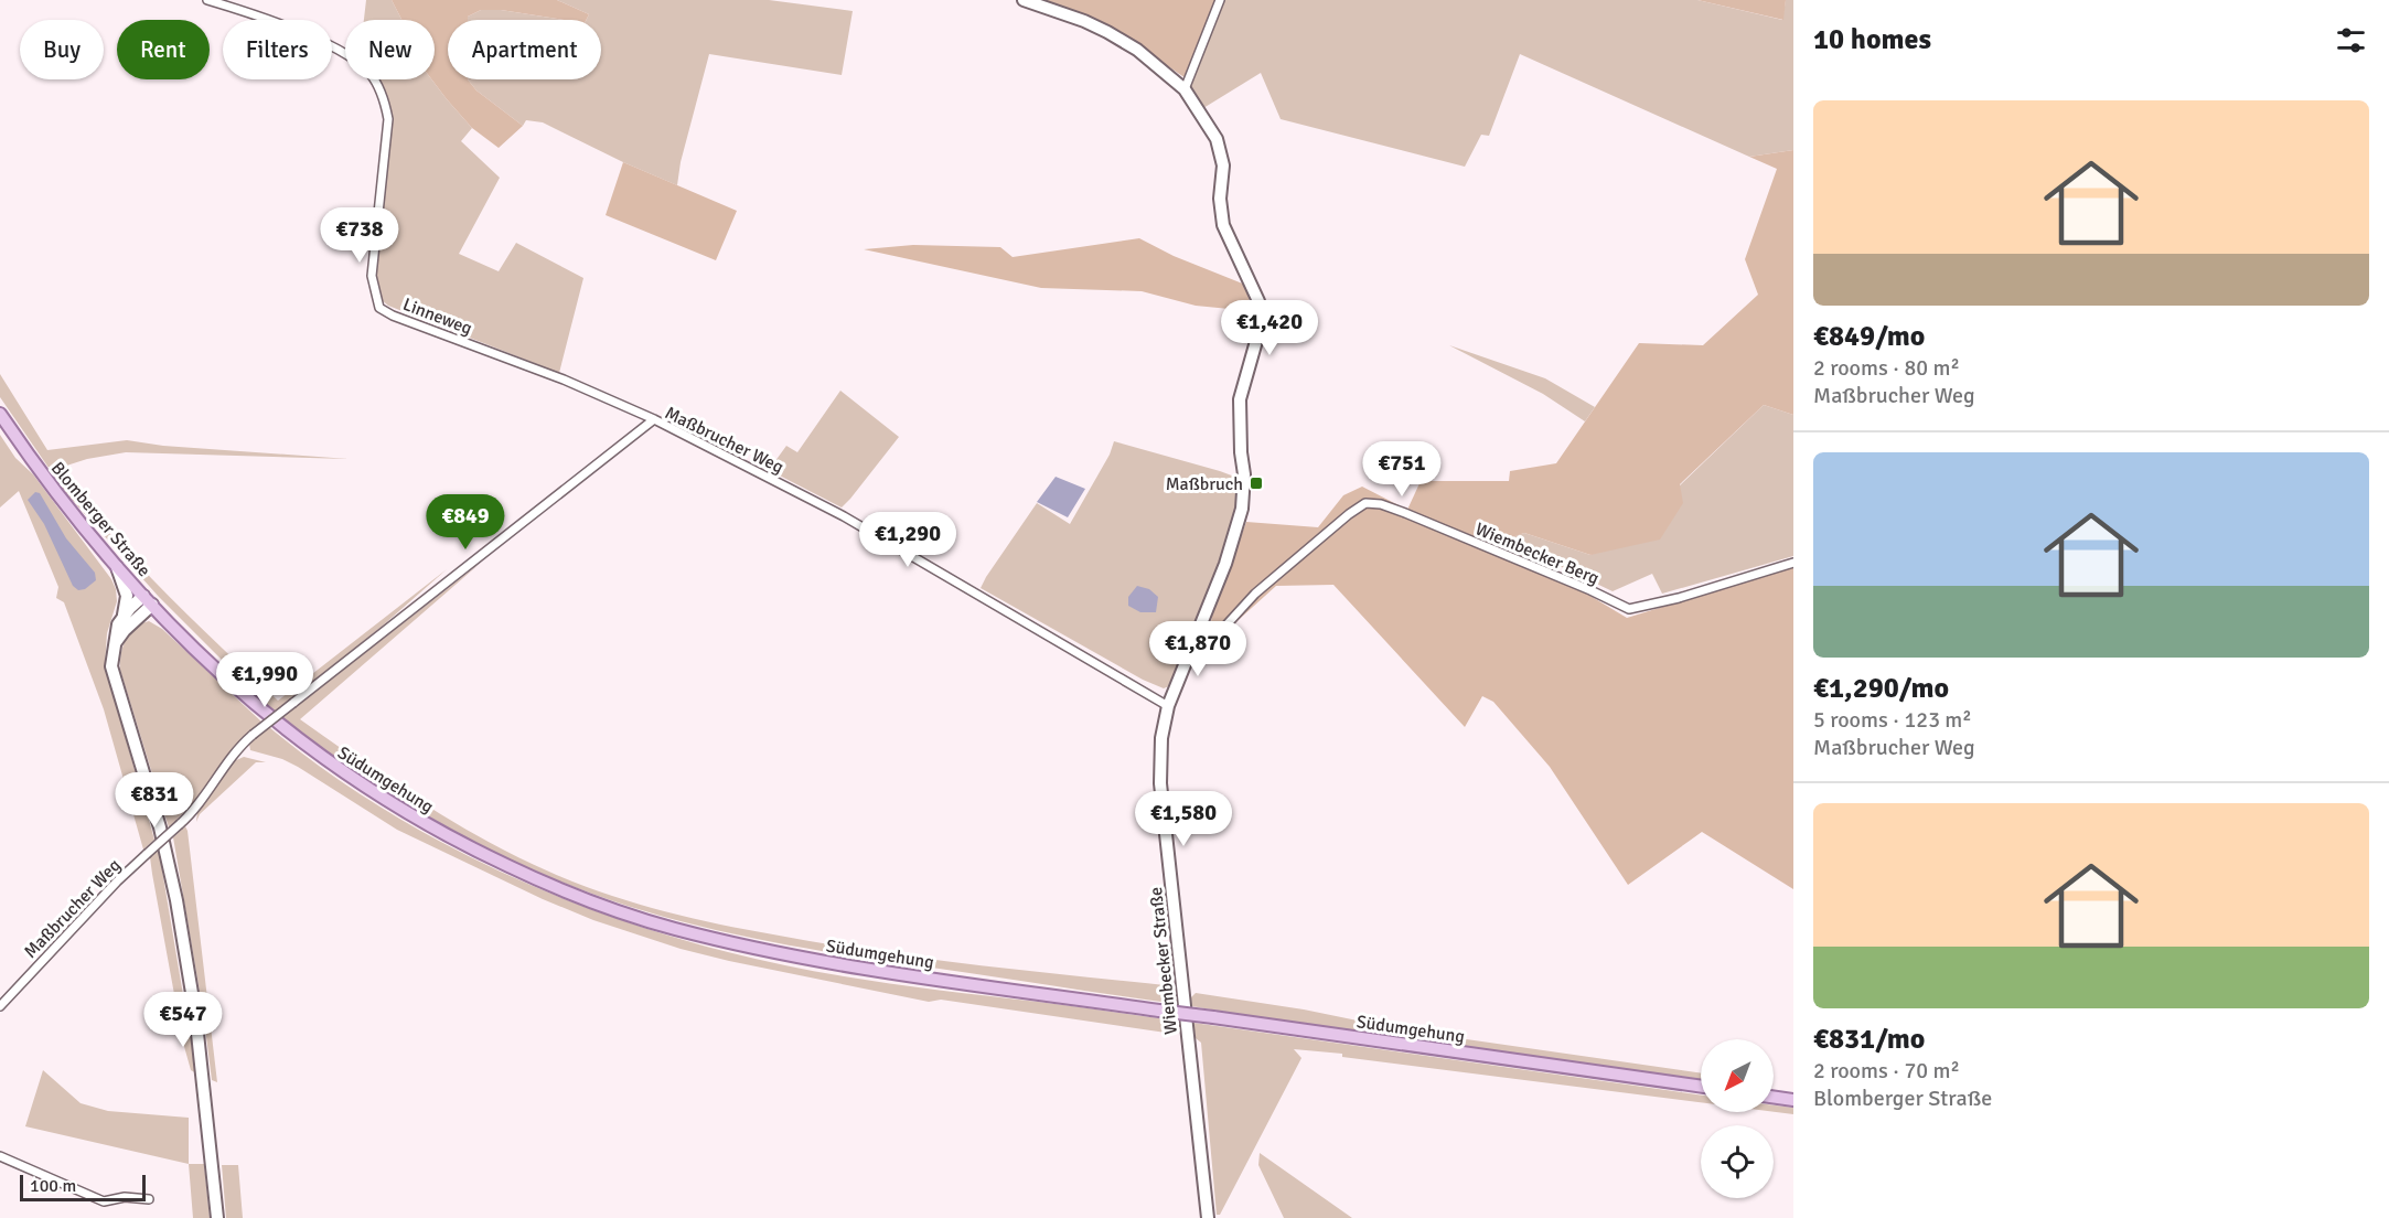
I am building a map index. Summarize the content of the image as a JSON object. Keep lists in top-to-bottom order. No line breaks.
{"streets":{"main road":["Blomberger Straße","Südumgehung"],"street":["Linneweg","Maßbrucher Weg","Wiembecker Berg","Wiembecker Straße"]},"crossings":[["Linneweg","Maßbrucher Weg"],["Maßbrucher Weg","Wiembecker Straße"],["Blomberger Straße","Südumgehung"],["Wiembecker Berg","Wiembecker Straße"]],"places":{"transit":["Maßbruch"]},"scale_bar":"100 m","north":"bottom left","page":{"heading":"10 homes","chip":["Buy","Rent","Filters","New","Apartment"],"list":[{"name":"€849/mo","note":"2 rooms · 80 m² · Maßbrucher Weg"},{"name":"€1,290/mo","note":"5 rooms · 123 m² · Maßbrucher Weg"},{"name":"€831/mo","note":"2 rooms · 70 m² · Blomberger Straße"}],"price":["€738","€1,420","€751","€849","€1,290","€1,870","€1,990","€831","€1,580","€547"],"scale":"100 m"}}
